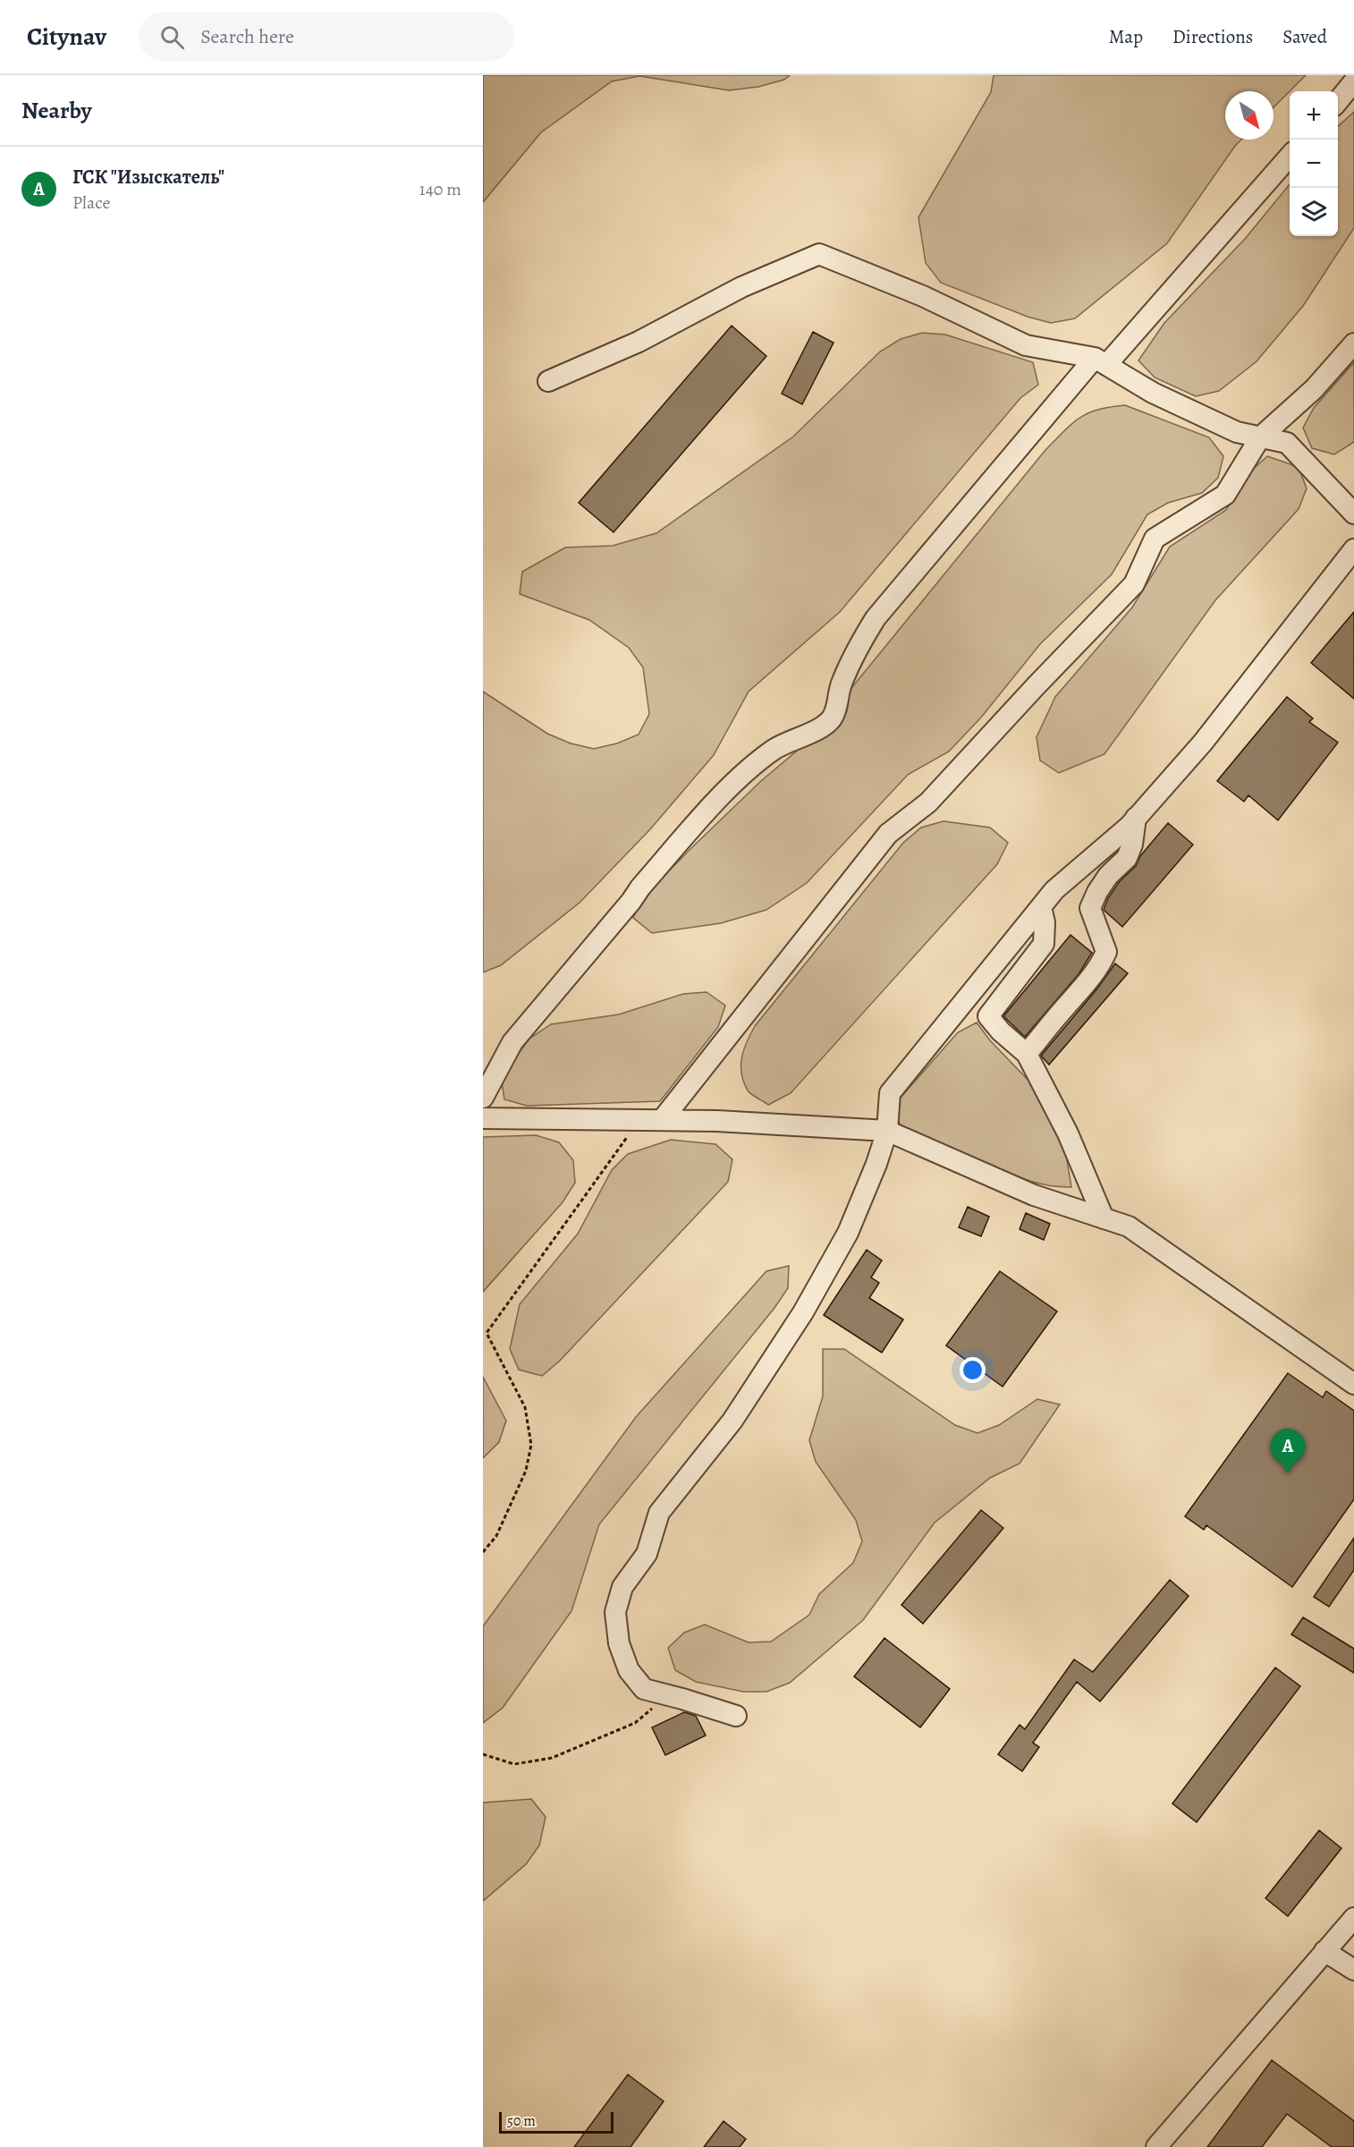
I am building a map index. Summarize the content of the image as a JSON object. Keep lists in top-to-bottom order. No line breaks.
{"scale_bar":"50 m","north":"bottom right","page":{"header":"Citynav","search":"Search here","nav":["Map","Directions","Saved"],"heading":"Nearby","map_buttons":["+","−"],"list":[{"mark":"A","name":"ГСК \"Изыскатель\"","note":"Place","value":"140 m"}],"pins":"A","scale":"50 m"}}
